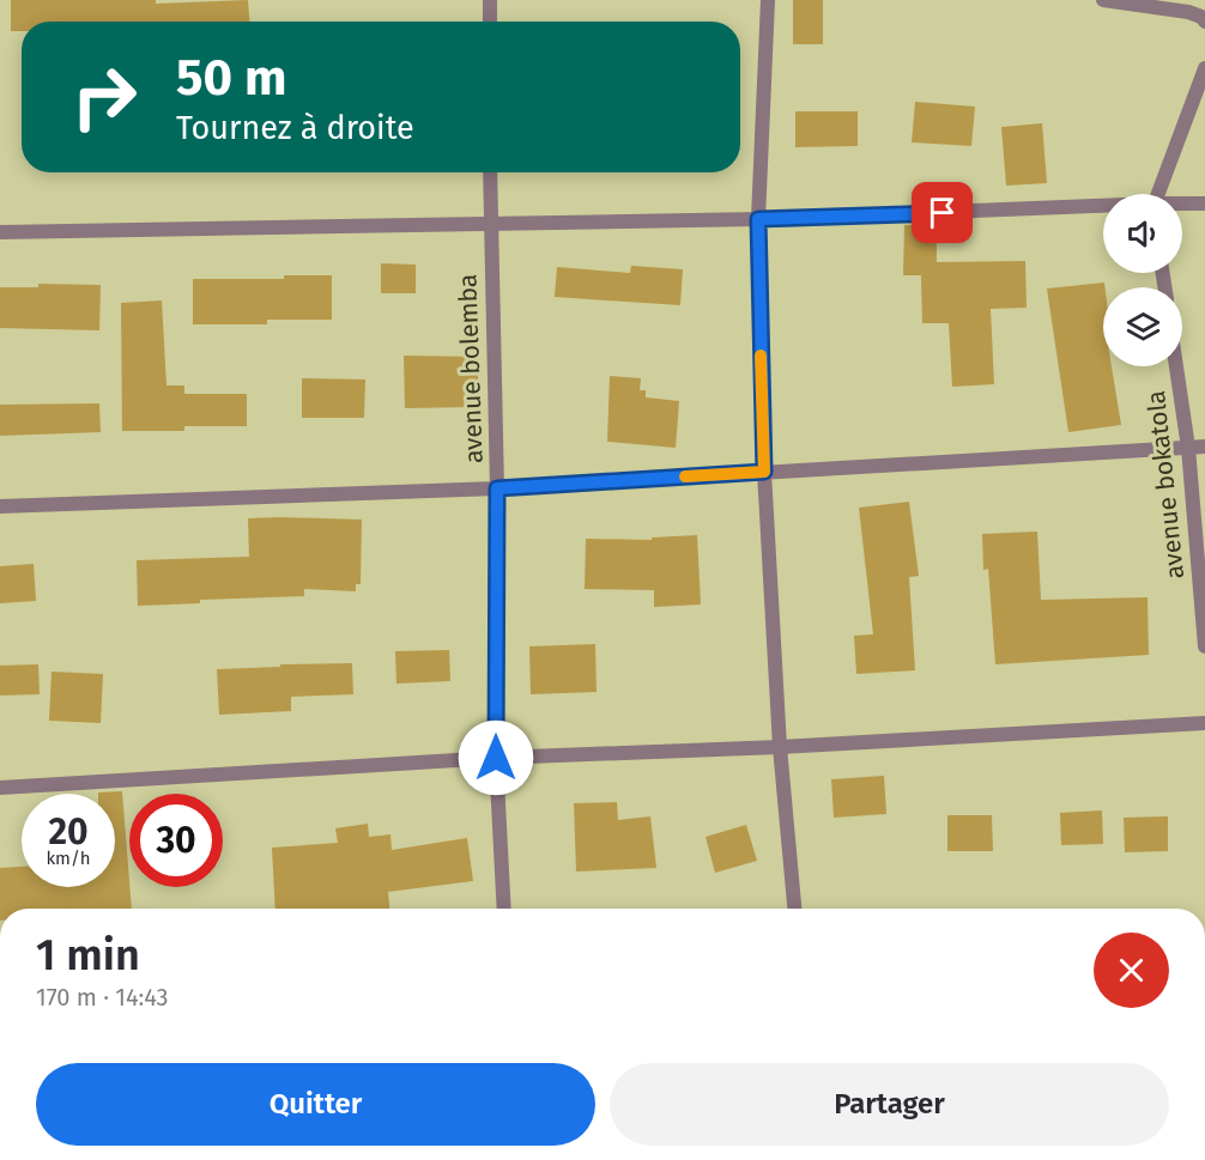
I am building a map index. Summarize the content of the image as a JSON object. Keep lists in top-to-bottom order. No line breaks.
{"streets":{"street":["avenue bolemba","avenue bokatola"]},"page":{"turn":["50 m","Tournez à droite"],"speed":"20 km/h","limit":"30","heading":["1 min","170 m · 14:43"],"buttons":["Quitter","Partager"]}}
